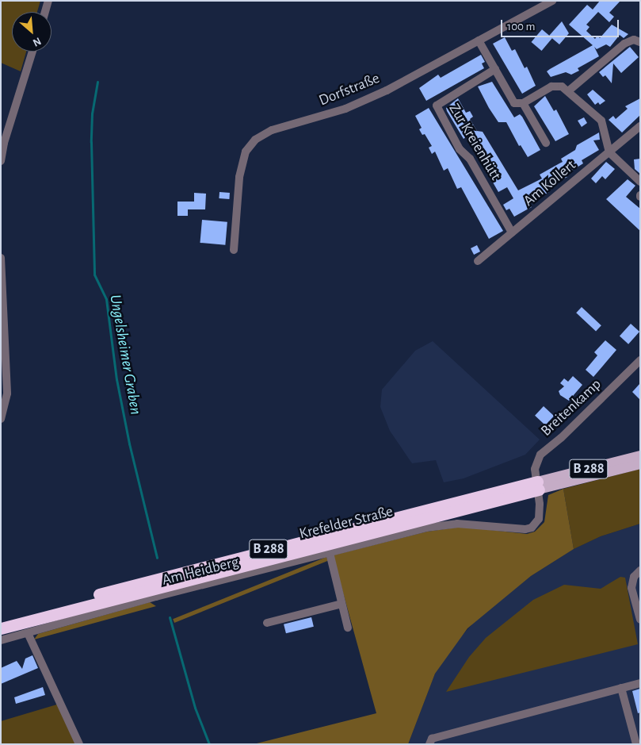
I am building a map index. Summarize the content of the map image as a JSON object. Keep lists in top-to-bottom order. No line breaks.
{"streets":{"highway":["B 288","Krefelder Straße"],"street":["Dorfstraße","Zur Kreienhütt","Am Kollert","Breitenkamp","Am Heidberg"]},"crossings":[["Zur Kreienhütt","Am Kollert"],["Breitenkamp","Krefelder Straße"],["Breitenkamp","Am Heidberg"],["Krefelder Straße","Am Heidberg"]],"water":["Ungelsheimer Graben"],"scale_bar":"100 m","north":"bottom right"}
